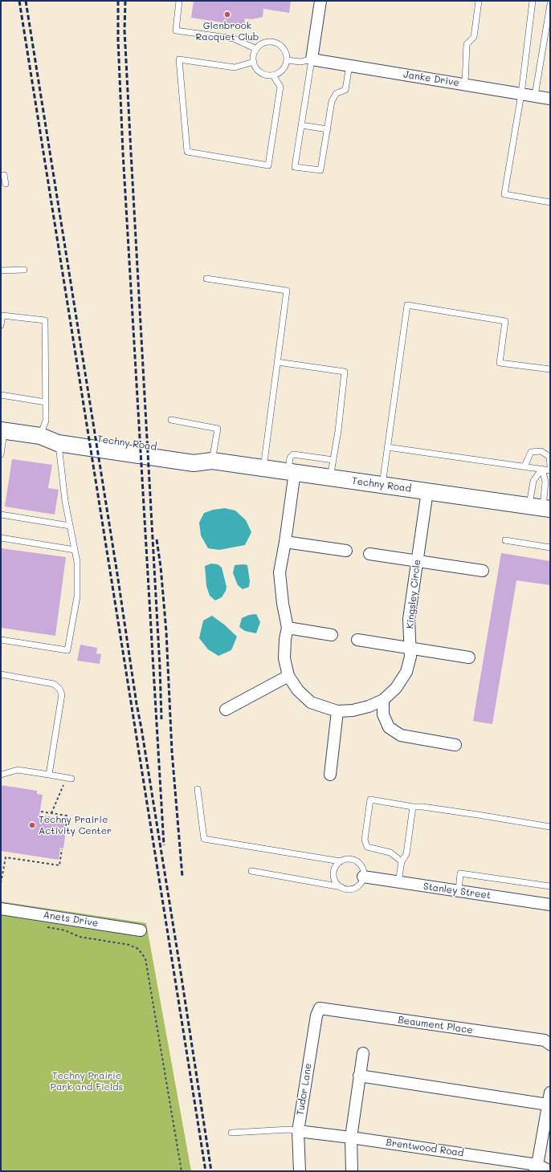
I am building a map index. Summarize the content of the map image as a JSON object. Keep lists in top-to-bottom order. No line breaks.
{"streets":{"main road":["Techny Road"],"street":["Janke Drive","Kingsley Circle","Stanley Street","Anets Drive","Beaument Place","Tudor Lane","Brentwood Road"]},"crossings":[["Techny Road","Kingsley Circle"],["Beaument Place","Tudor Lane"],["Tudor Lane","Brentwood Road"]],"parks":["Techny Prairie Park and Fields"],"places":["Glenbrook Racquet Club","Techny Prairie Activity Center"]}
